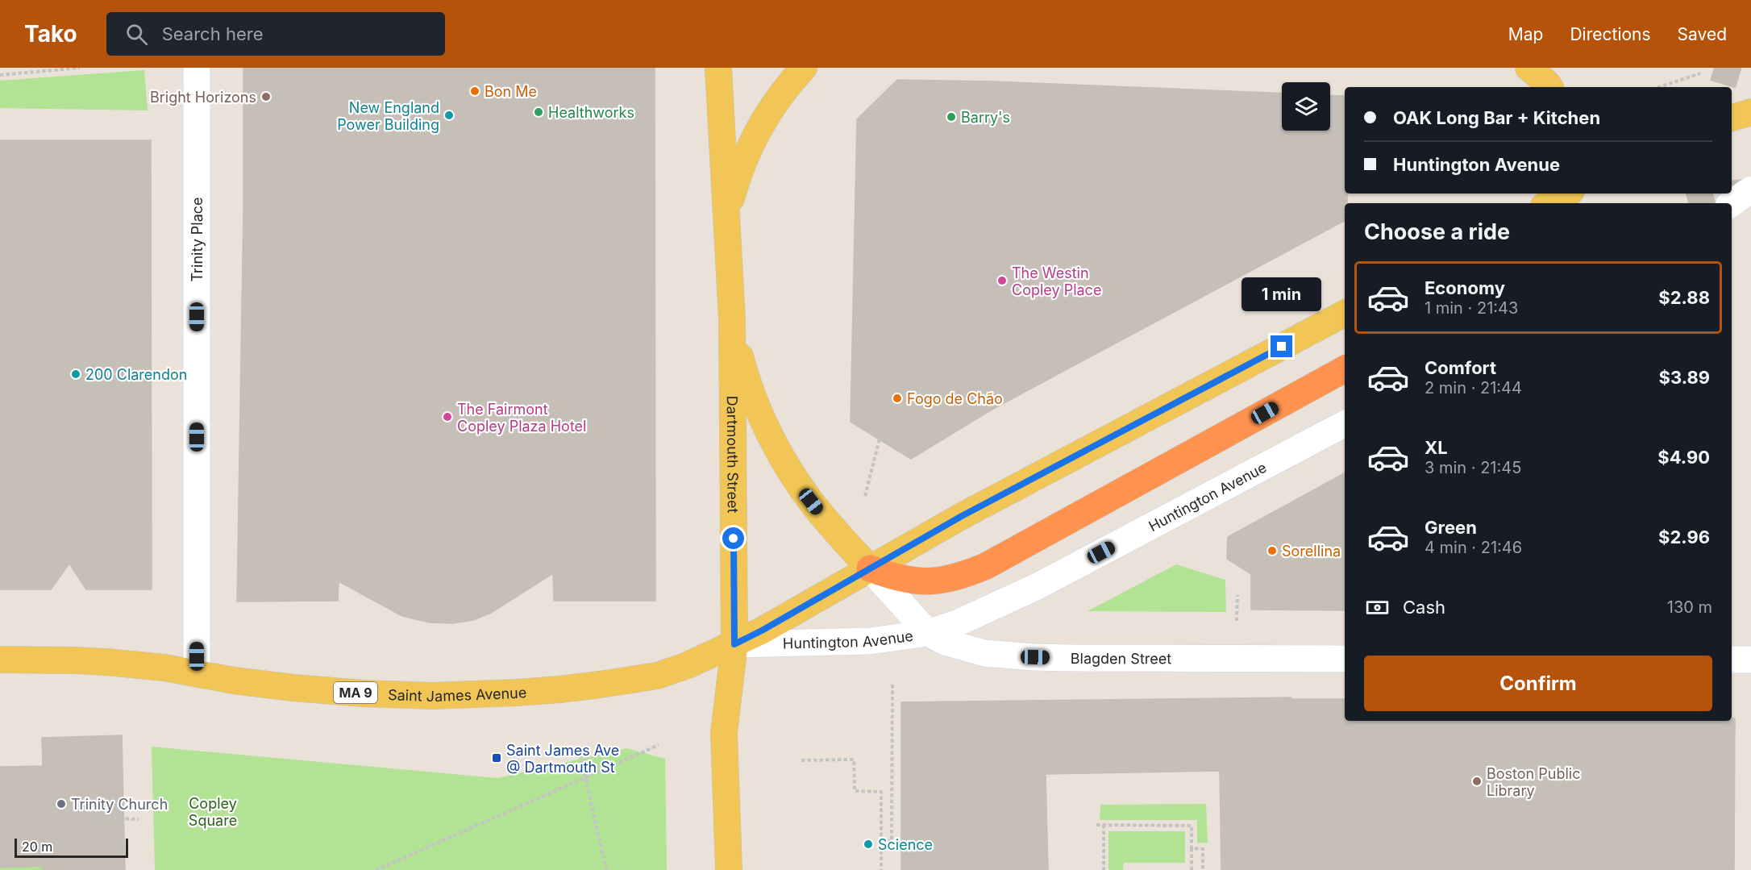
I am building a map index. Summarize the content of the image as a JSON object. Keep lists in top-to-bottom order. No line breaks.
{"streets":{"main road":["Dartmouth Street","Huntington Avenue","MA 9","Saint James Avenue"],"street":["Trinity Place","Blagden Street"]},"crossings":[["Trinity Place","Saint James Avenue"],["Dartmouth Street","Huntington Avenue"],["Dartmouth Street","Saint James Avenue"],["Huntington Avenue","Blagden Street"],["Huntington Avenue","Saint James Avenue"]],"parks":["Copley Square"],"places":{"other":["Bon Me","Bright Horizons","Healthworks","New England Power Building","Barry's","The Westin Copley Place","200 Clarendon","Fogo de Chão","The Fairmont Copley Plaza Hotel","Sorellina","Boston Public Library","Trinity Church","Science"],"transit":["Saint James Ave @ Dartmouth St"]},"scale_bar":"20 m","page":{"header":"Tako","search":"Search here","nav":["Map","Directions","Saved"],"banner":["OAK Long Bar + Kitchen","Huntington Avenue"],"heading":"Choose a ride","list":[{"name":"Economy","note":"1 min · 21:43","value":"$2.88"},{"name":"Comfort","note":"2 min · 21:44","value":"$3.89"},{"name":"XL","note":"3 min · 21:45","value":"$4.90"},{"name":"Green","note":"4 min · 21:46","value":"$2.96"}],"bubble":"1 min","pay":["Cash","130 m"],"buttons":"Confirm","scale":"20 m"}}
